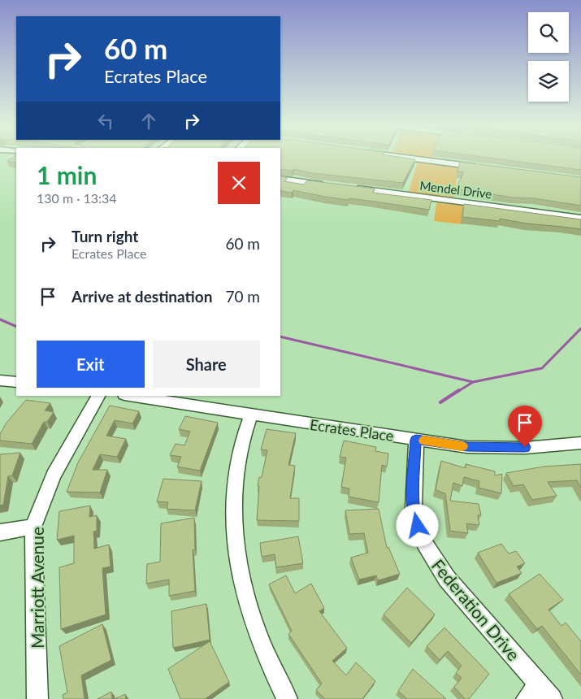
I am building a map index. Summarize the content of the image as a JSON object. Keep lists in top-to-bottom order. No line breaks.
{"streets":{"street":["Mendel Drive","Ecrates Place","Marriott Avenue","Federation Drive"]},"crossings":[["Ecrates Place","Federation Drive"]],"page":{"turn":["60 m","Ecrates Place"],"heading":["1 min","130 m · 13:34"],"list":[{"name":"Turn right","note":"Ecrates Place","value":"60 m"},{"name":"Arrive at destination","value":"70 m"}],"buttons":["Exit","Share"]}}
